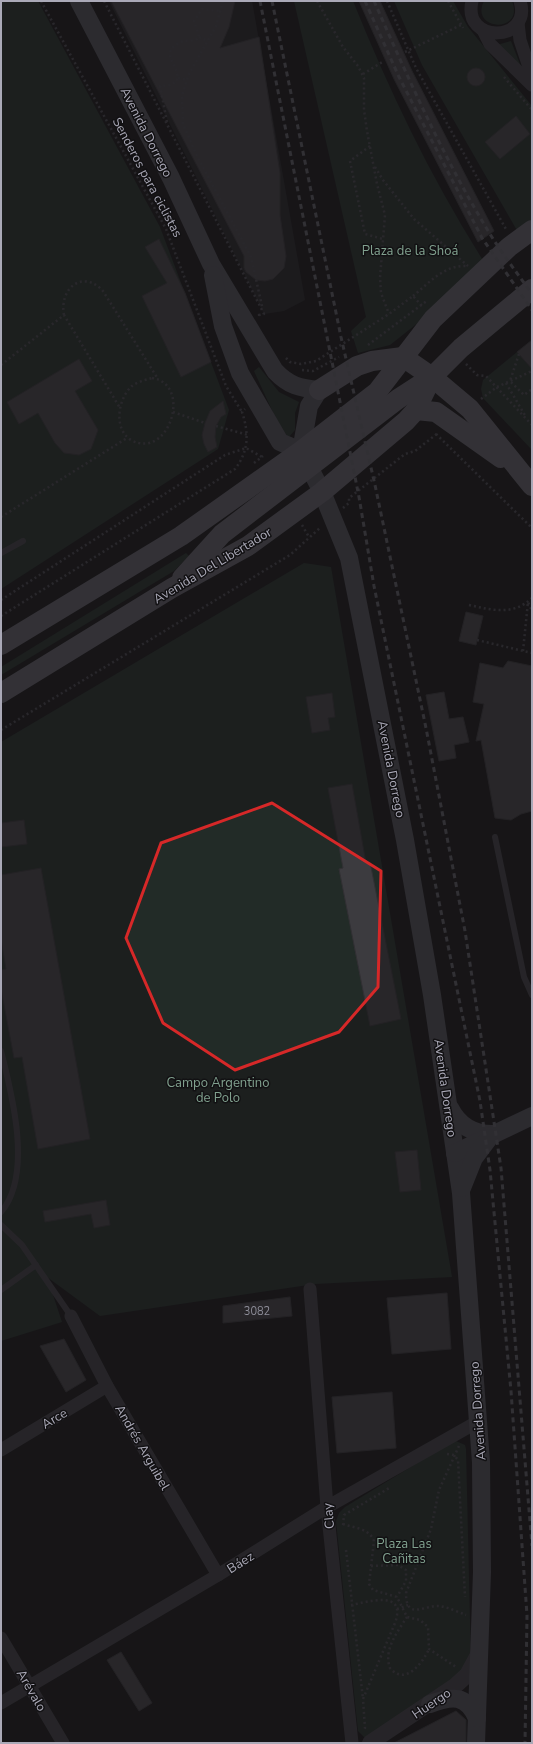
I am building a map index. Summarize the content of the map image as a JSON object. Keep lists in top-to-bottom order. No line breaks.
{"streets":{"main road":["Avenida Dorrego","Avenida Del Libertador"],"street":["Arce","Andrés Arguibel","Clay","Báez","Arévalo","Huergo"],"path":["Senderos para ciclistas"]},"crossings":[["Avenida Dorrego","Avenida Del Libertador"],["Avenida Dorrego","Báez"],["Avenida Dorrego","Huergo"],["Arce","Andrés Arguibel"],["Andrés Arguibel","Báez"],["Clay","Báez"],["Clay","Huergo"],["Báez","Arévalo"]],"parks":["Plaza de la Shoá","Campo Argentino de Polo","Plaza Las Cañitas"],"house_numbers":["3082"]}
